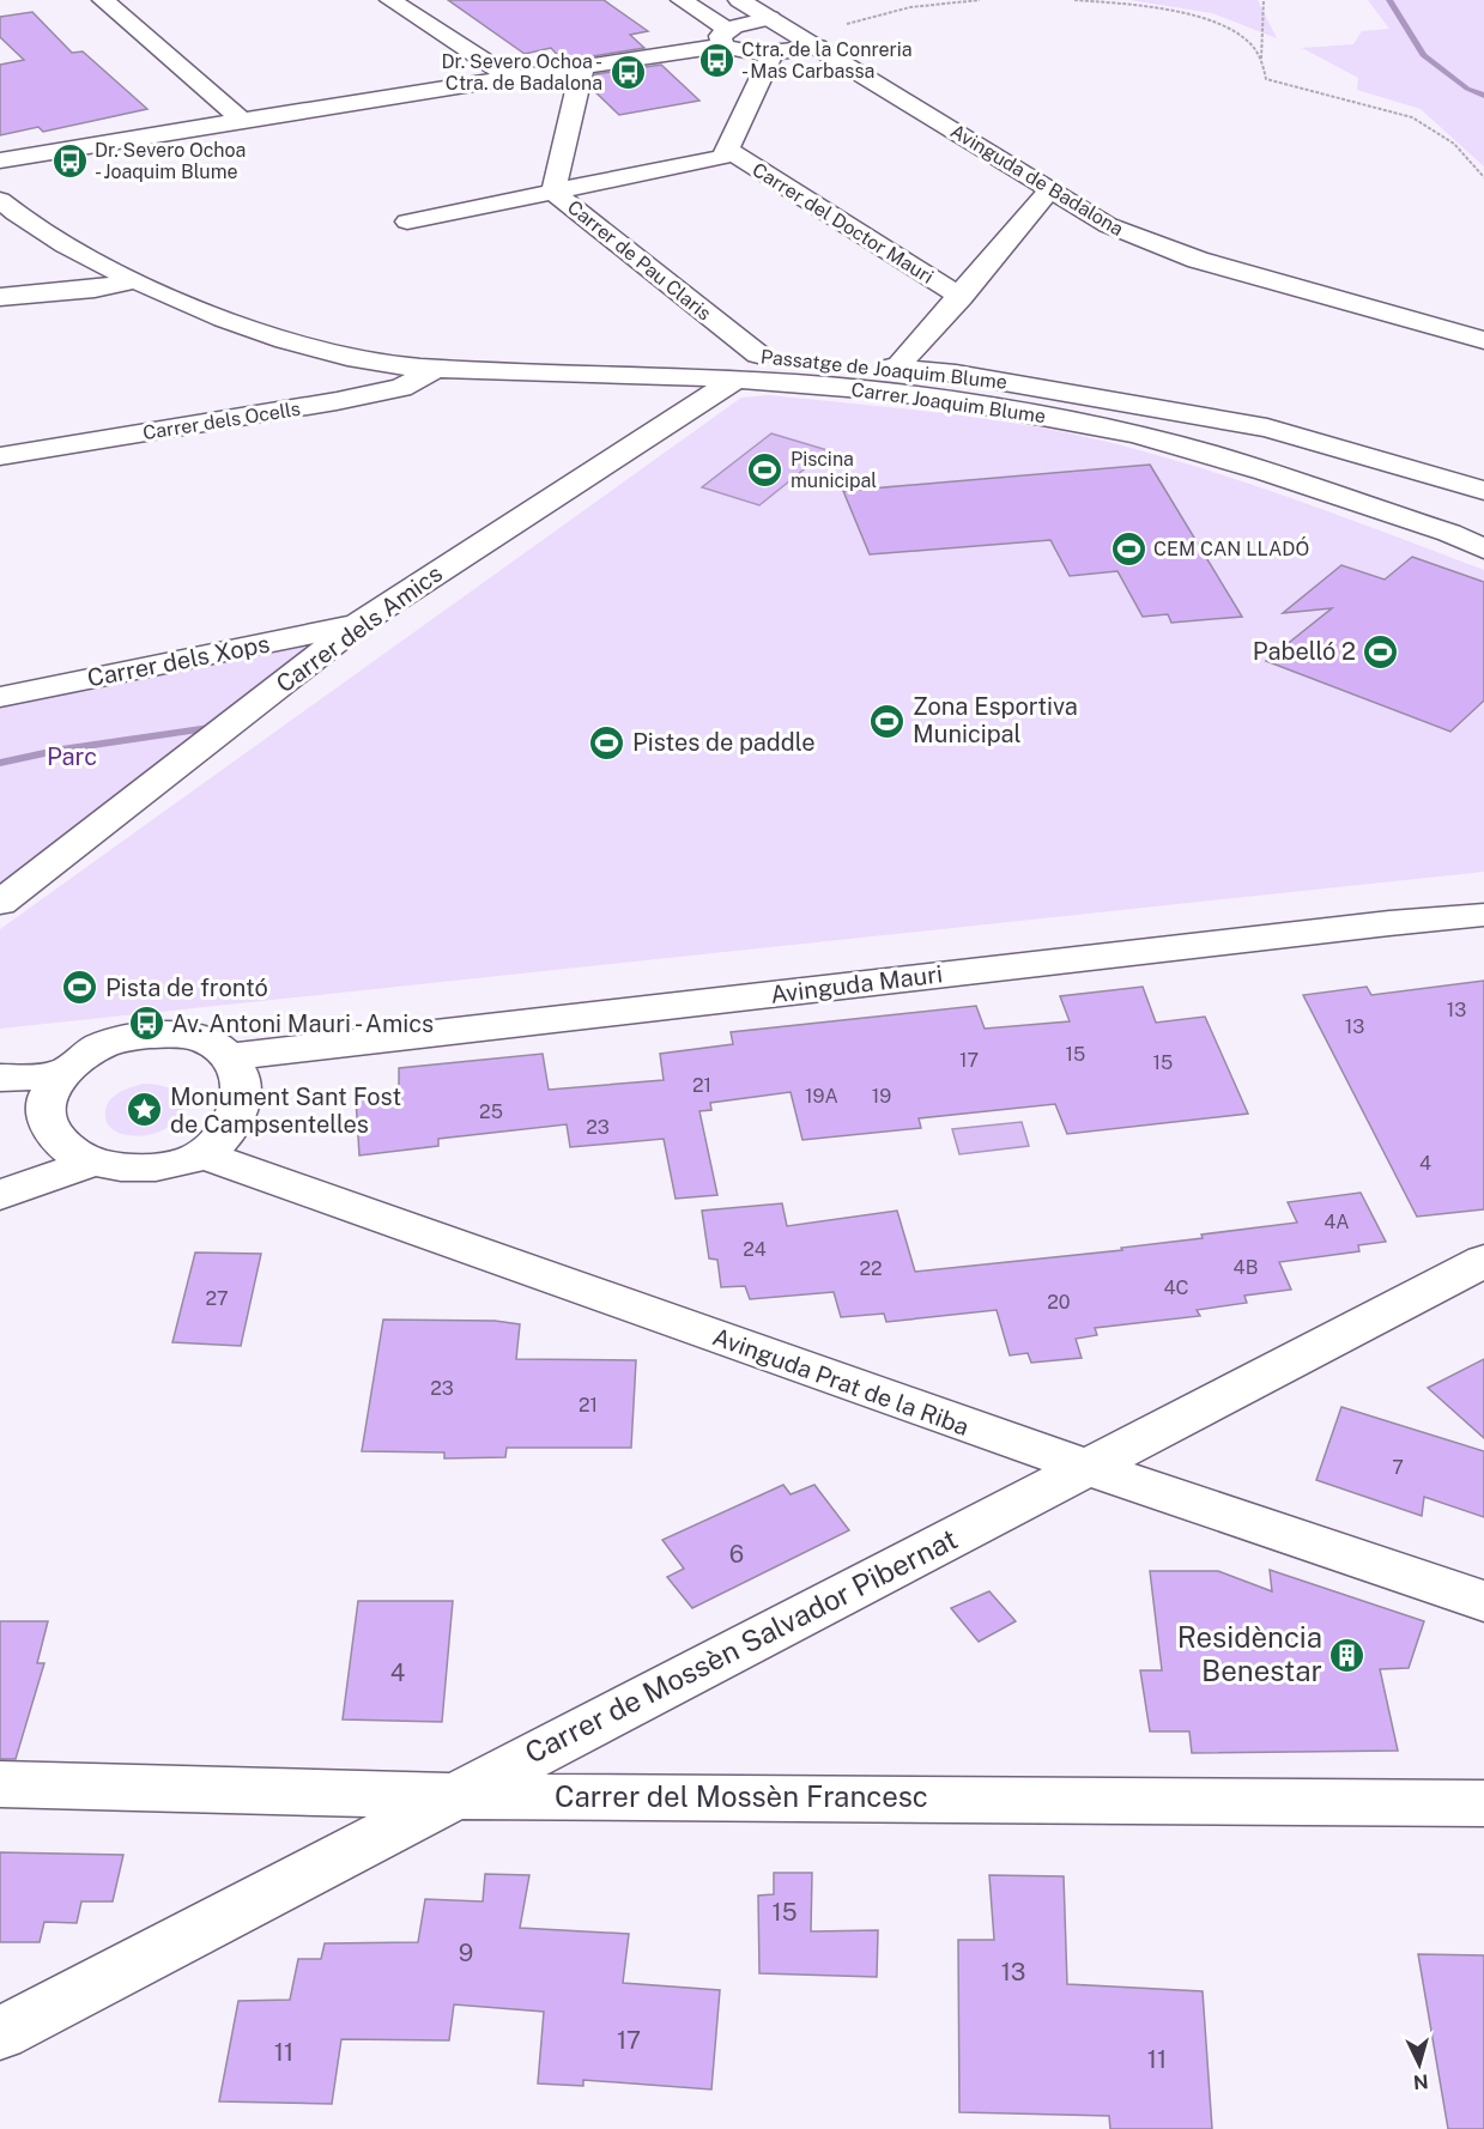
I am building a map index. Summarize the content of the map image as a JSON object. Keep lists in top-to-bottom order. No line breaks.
{"streets":{"street":["Avinguda de Badalona","Carrer del Doctor Mauri","Carrer de Pau Claris","Passatge de Joaquim Blume","Carrer Joaquim Blume","Carrer dels Ocells","Carrer dels Amics","Carrer dels Xops","Avinguda Mauri","Avinguda Prat de la Riba","Carrer de Mossèn Salvador Pibernat","Carrer del Mossèn Francesc"]},"crossings":[["Avinguda de Badalona","Carrer del Doctor Mauri"],["Carrer del Doctor Mauri","Carrer de Pau Claris"],["Carrer del Doctor Mauri","Passatge de Joaquim Blume"],["Carrer de Pau Claris","Passatge de Joaquim Blume"],["Passatge de Joaquim Blume","Carrer Joaquim Blume"],["Carrer Joaquim Blume","Carrer dels Ocells"],["Carrer Joaquim Blume","Carrer dels Amics"],["Carrer dels Amics","Carrer dels Xops"],["Avinguda Mauri","Avinguda Prat de la Riba"],["Avinguda Prat de la Riba","Carrer de Mossèn Salvador Pibernat"],["Carrer de Mossèn Salvador Pibernat","Carrer del Mossèn Francesc"]],"parks":["Parc"],"places":{"bus stop":["Ctra. de la Conreria - Mas Carbassa","Dr. Severo Ochoa - Ctra. de Badalona","Dr. Severo Ochoa - Joaquim Blume","Av. Antoni Mauri - Amics"],"sports":["Piscina municipal","CEM CAN LLADÓ","Pabelló 2","Zona Esportiva Municipal","Pistes de paddle","Pista de frontó"],"place":["Monument Sant Fost de Campsentelles"],"building":["Residència Benestar"]},"house_numbers":["13","13","15","17","15","21","19A","19","25","23","4","4A","24","4B","22","4C","27","20","23","21","7","6","4","15","9","13","17","11","11"],"north":"bottom"}
